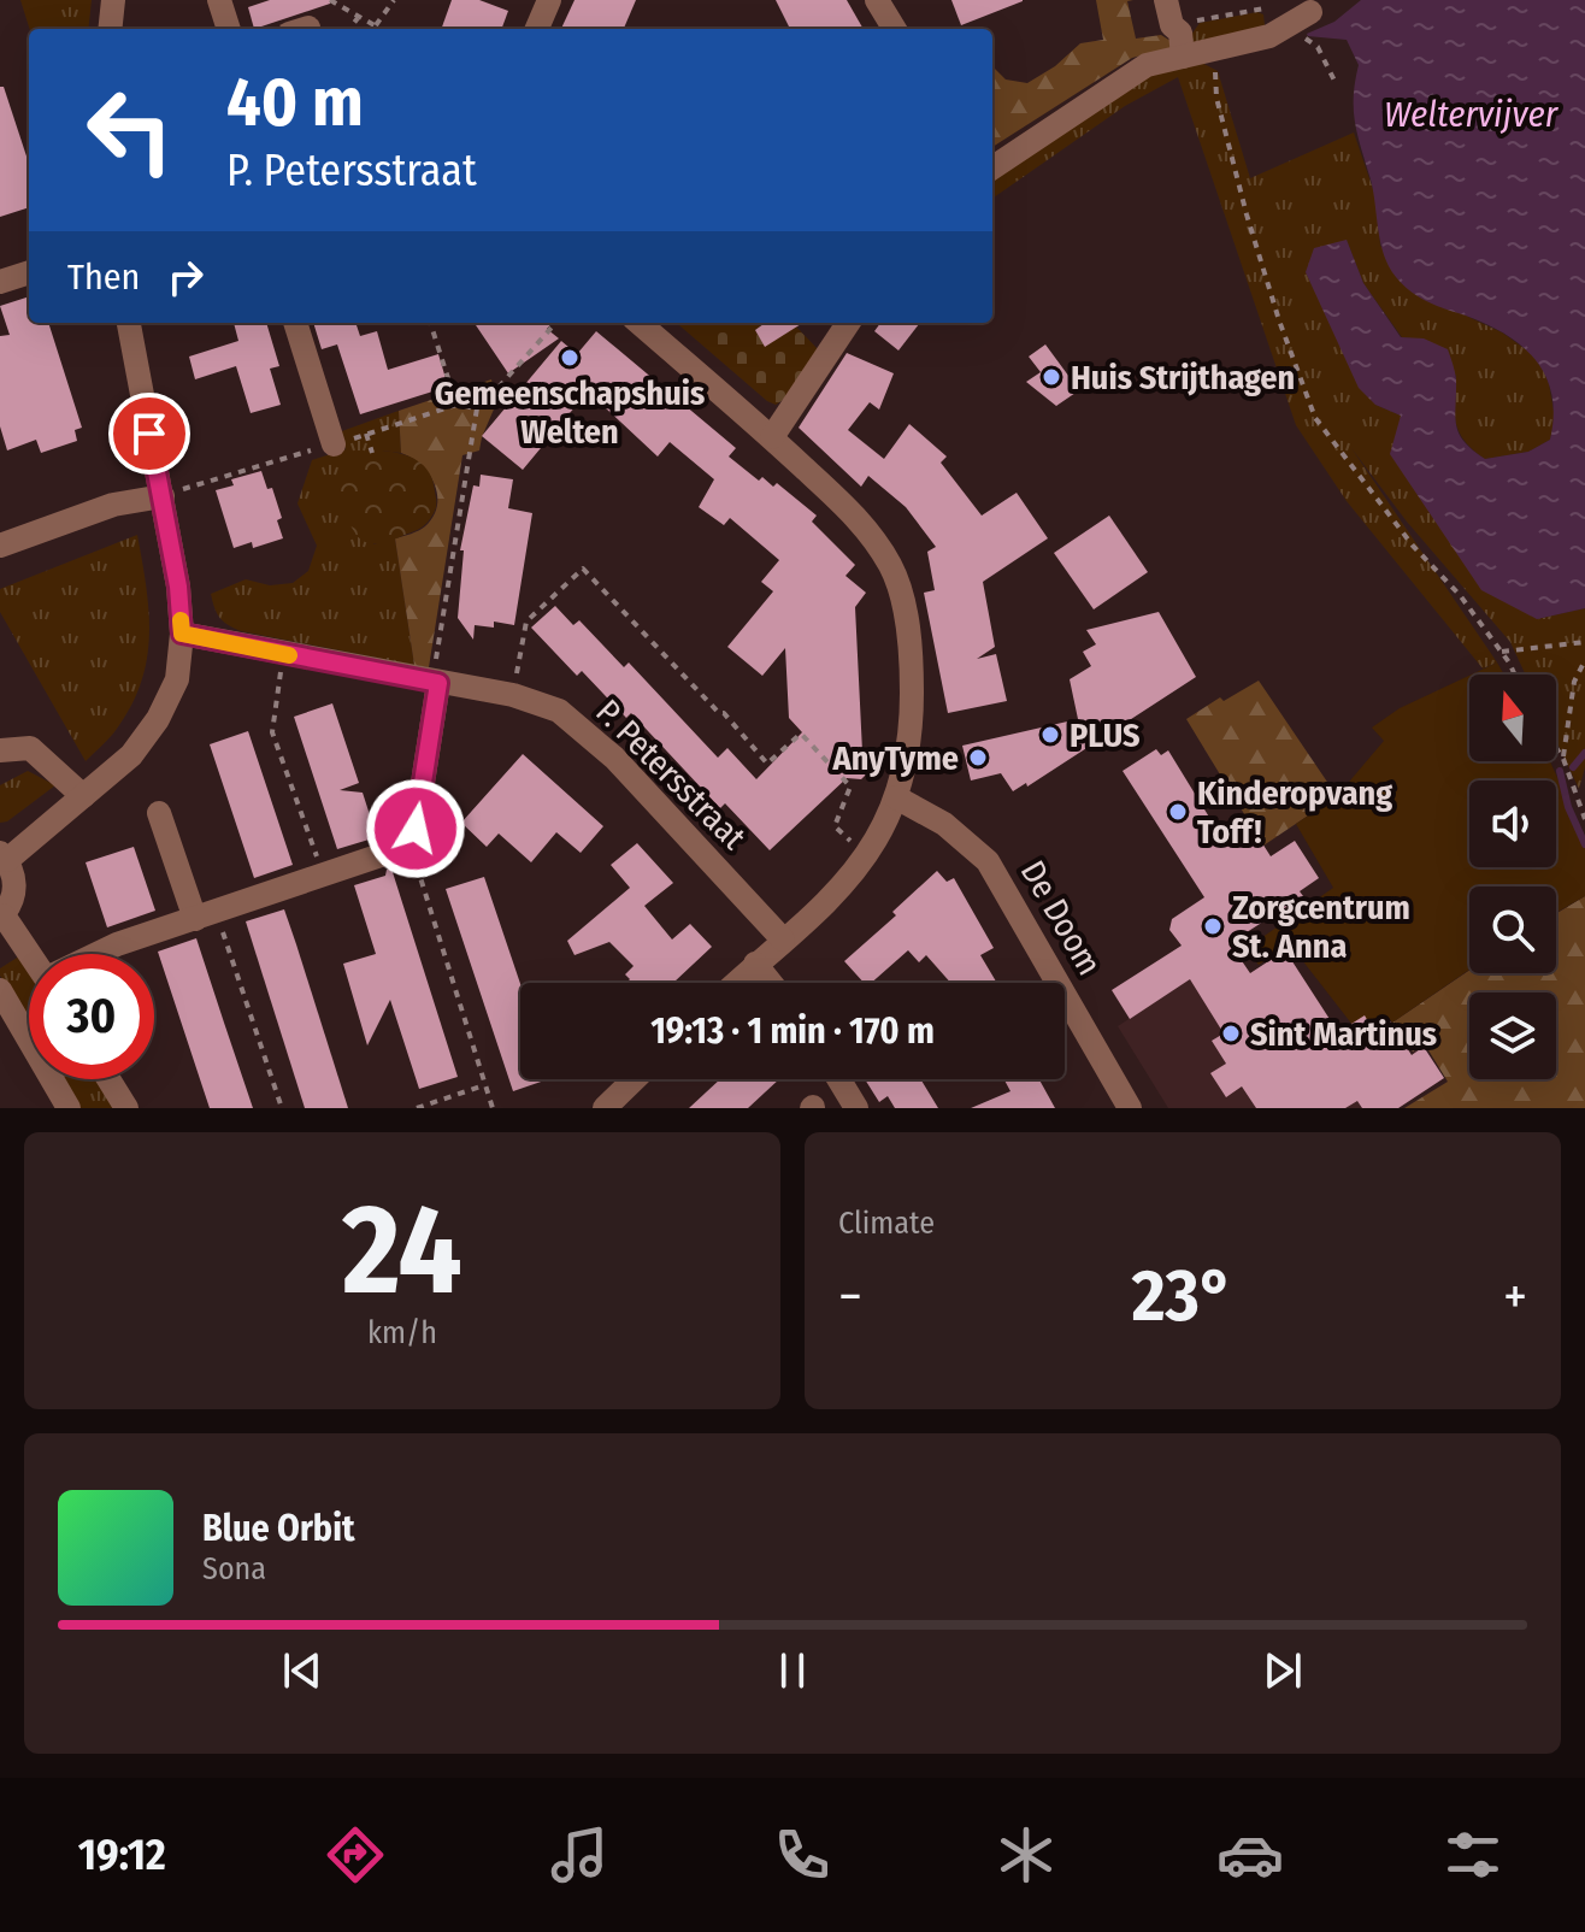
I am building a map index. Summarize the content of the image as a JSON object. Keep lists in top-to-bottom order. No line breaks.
{"streets":{"street":["P. Petersstraat","De Doom"]},"water":["Weltervijver"],"places":["Gemeenschapshuis Welten","Huis Strijthagen","PLUS","AnyTyme","Kinderopvang Toff!","Zorgcentrum St. Anna","Sint Martinus"],"north":"top","page":{"turn":["40 m","P. Petersstraat"],"then":"Then","limit":"30","trip":"19:13 · 1 min · 170 m","tile":[["24","km/h"],"Climate"],"heat":["−","23°","+"],"song":["Blue Orbit","Sona"],"tabs":"19:12"}}
